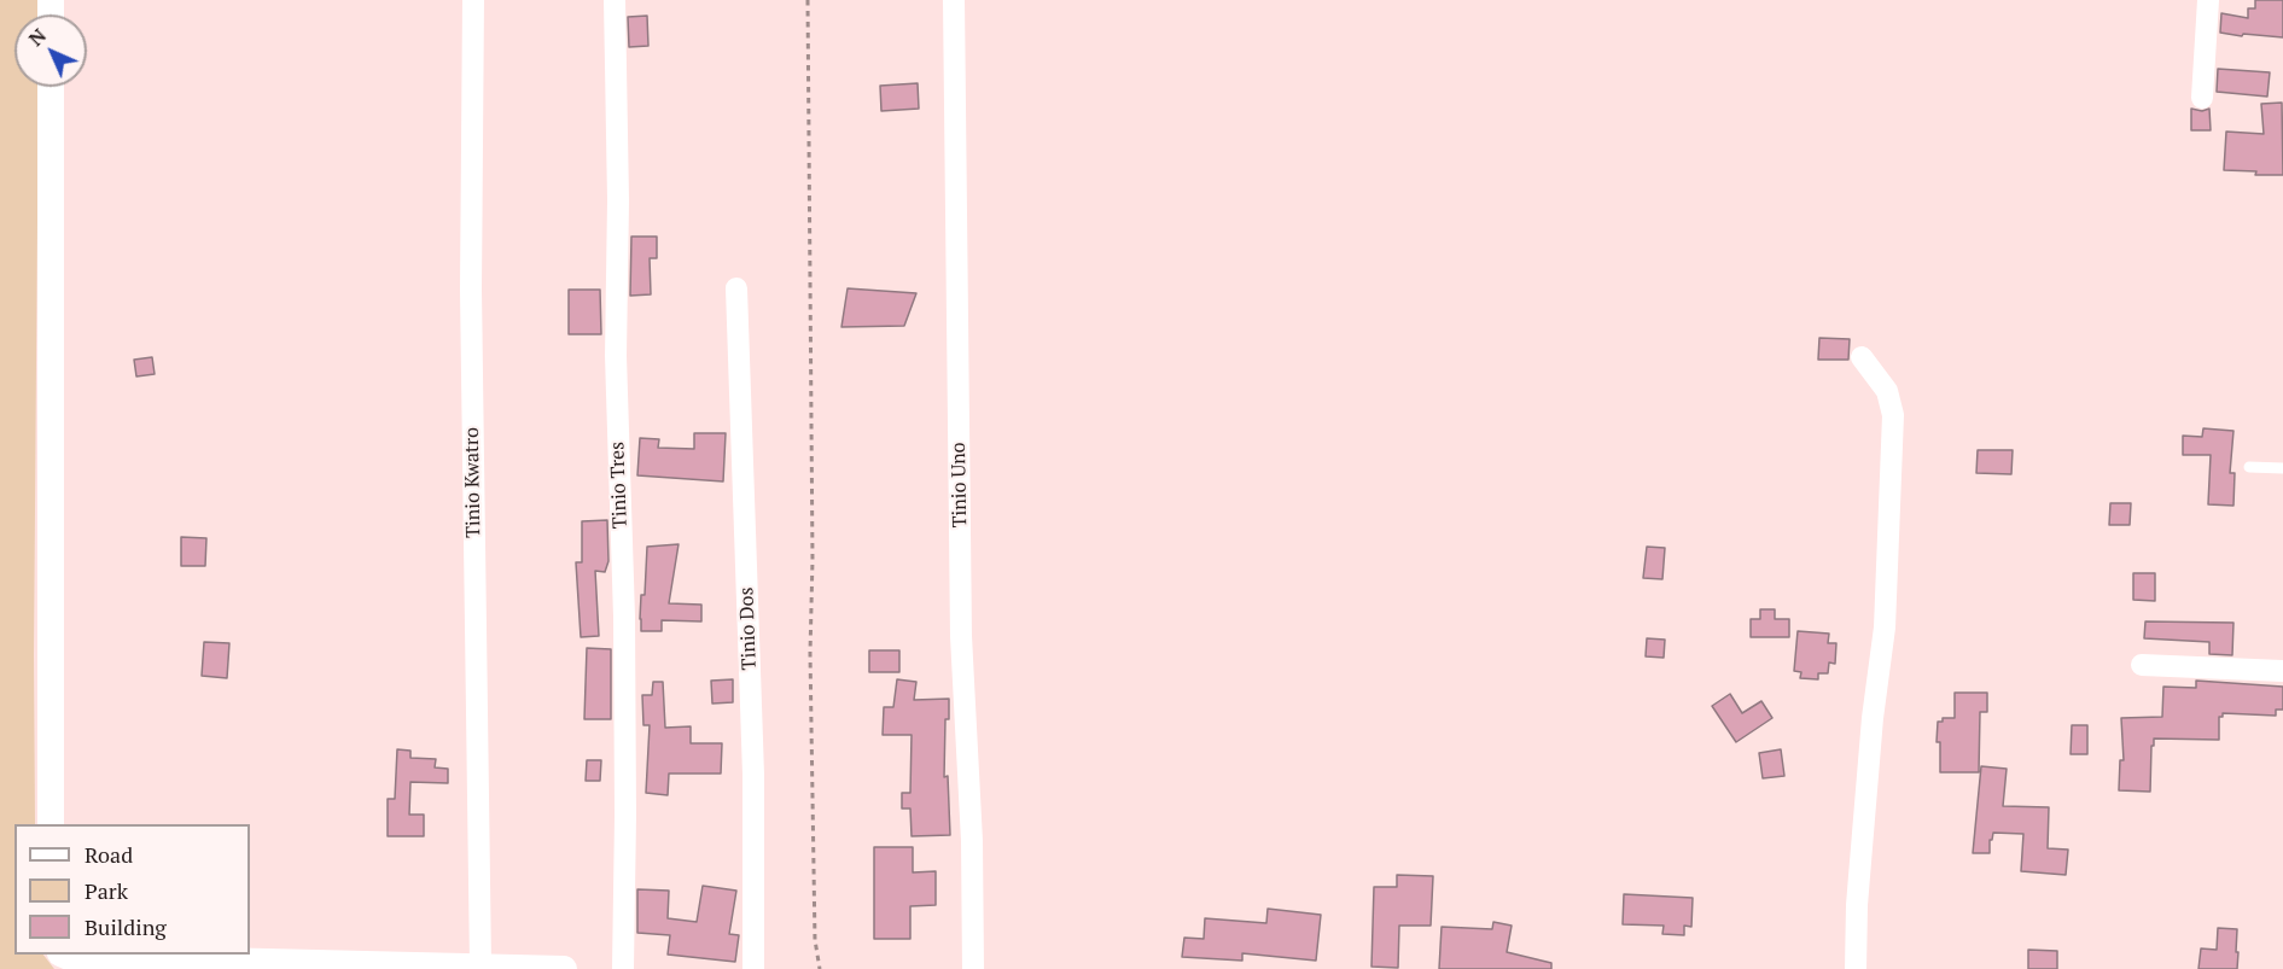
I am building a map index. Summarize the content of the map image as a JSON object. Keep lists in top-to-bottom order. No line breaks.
{"streets":{"street":["Tinio Kwatro","Tinio Tres","Tinio Uno","Tinio Dos"]},"legend":["Road","Park","Building"],"north":"top left"}
